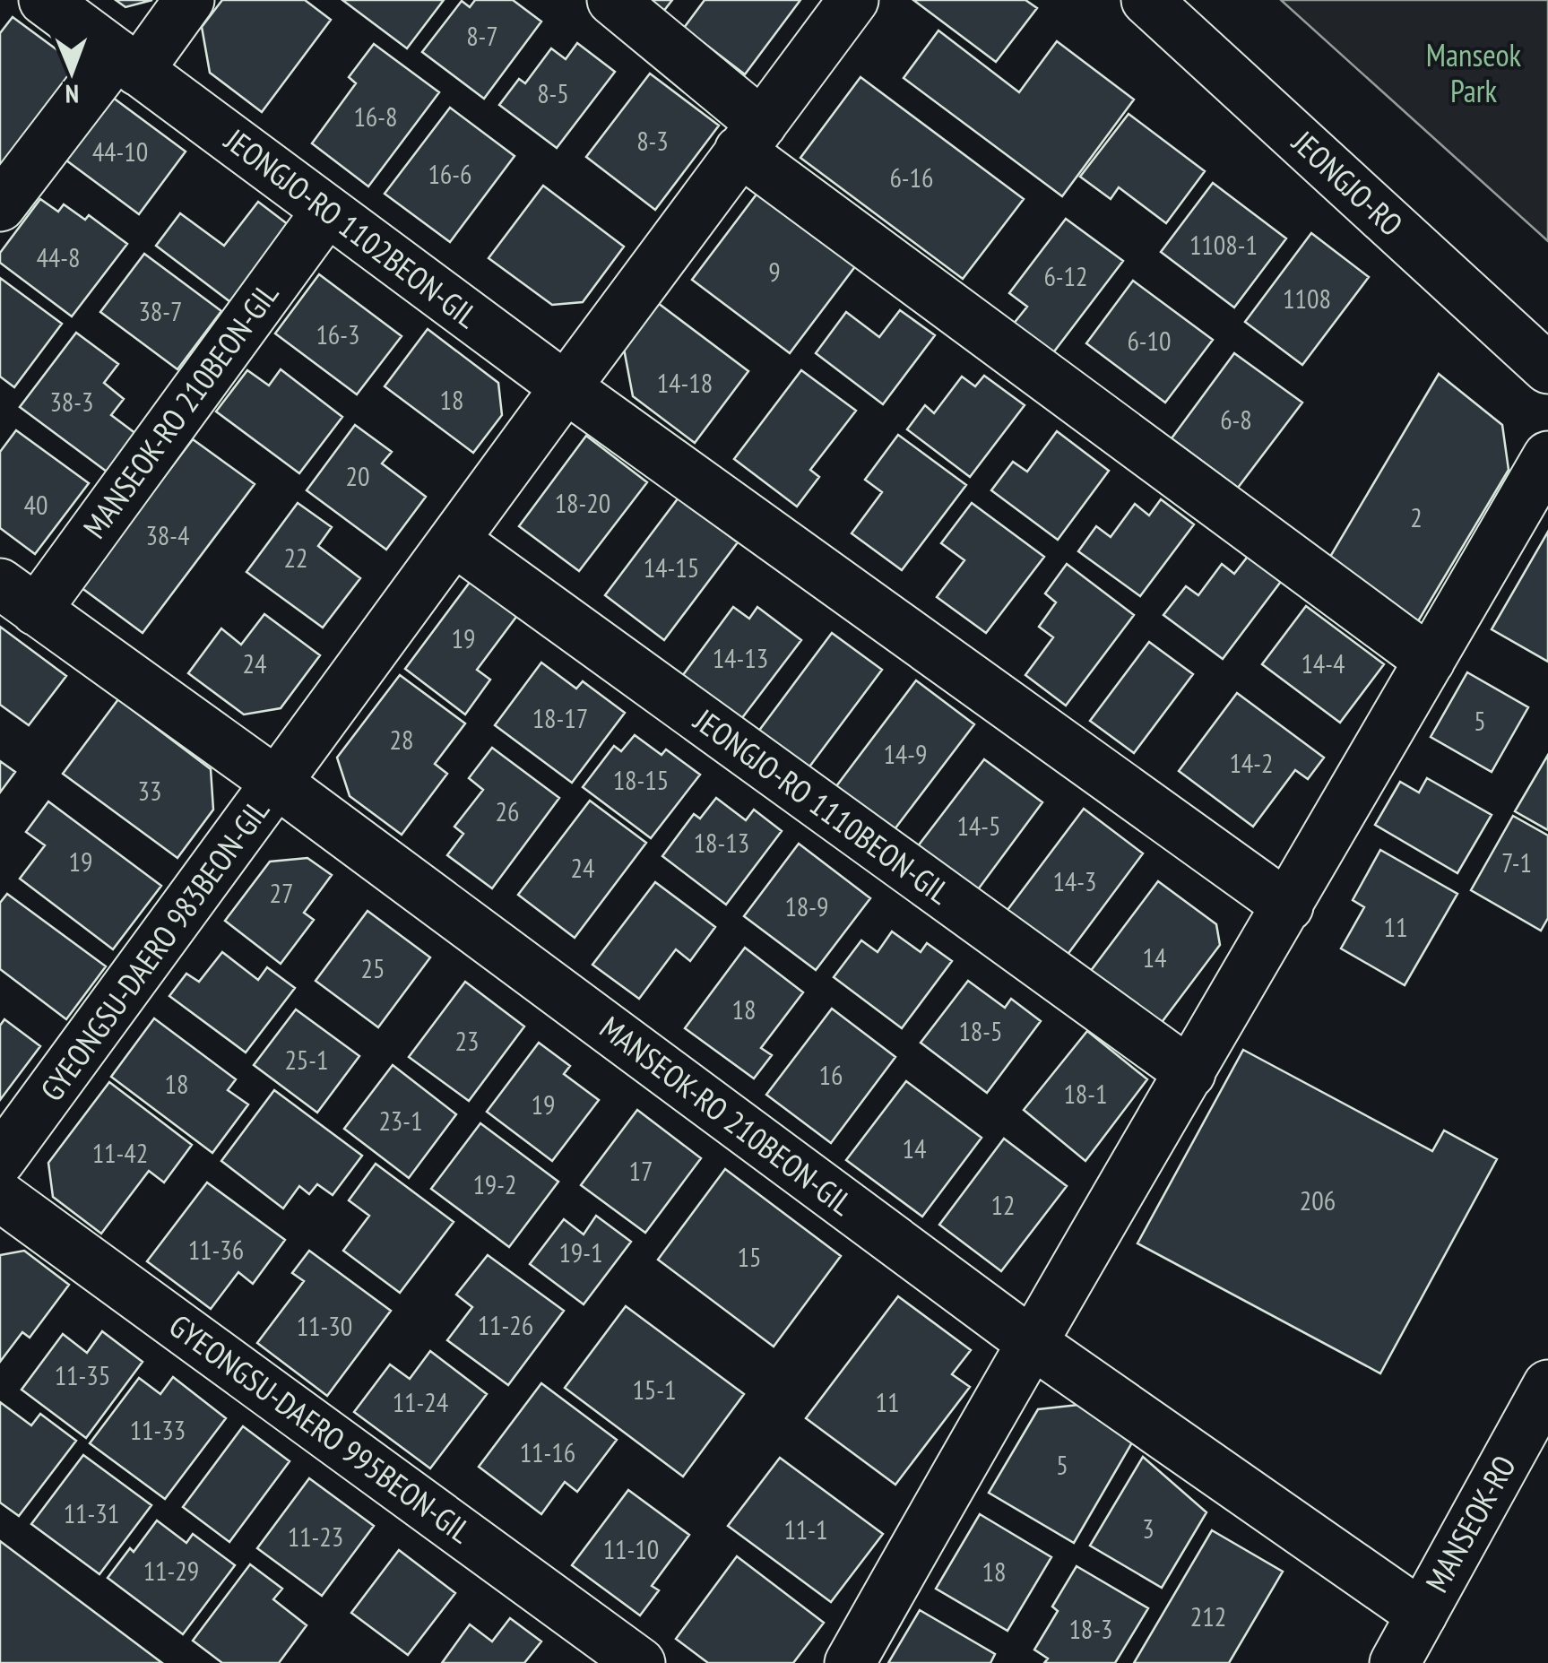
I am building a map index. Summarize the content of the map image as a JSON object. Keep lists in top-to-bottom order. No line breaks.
{"streets":{"street":["JEONGJO-RO","JEONGJO-RO 1102BEON-GIL","MANSEOK-RO 210BEON-GIL","JEONGJO-RO 1110BEON-GIL","GYEONGSU-DAERO 983BEON-GIL","GYEONGSU-DAERO 995BEON-GIL","MANSEOK-RO"]},"crossings":[["JEONGJO-RO 1102BEON-GIL","MANSEOK-RO 210BEON-GIL"],["MANSEOK-RO 210BEON-GIL","GYEONGSU-DAERO 983BEON-GIL"],["MANSEOK-RO 210BEON-GIL","MANSEOK-RO"]],"parks":["Manseok Park"],"house_numbers":["8-7","8-5","16-8","8-3","44-10","16-6","6-16","1108-1","44-8","9","6-12","1108","38-7","16-3","6-10","14-18","18","38-3","6-8","20","18-20","40","2","38-4","22","14-15","19","14-13","24","14-4","18-17","5","28","14-9","14-2","18-15","33","26","14-5","18-13","19","7-1","24","14-3","27","18-9","11","14","25","18","18-5","23","25-1","16","18","18-1","19","23-1","14","11-42","17","19-2","206","12","11-36","19-1","15","11-26","11-30","11-35","15-1","11-24","11","11-33","11-16","5","11-31","3","11-1","11-23","11-10","11-29","18","212","18-3"],"north":"bottom"}
